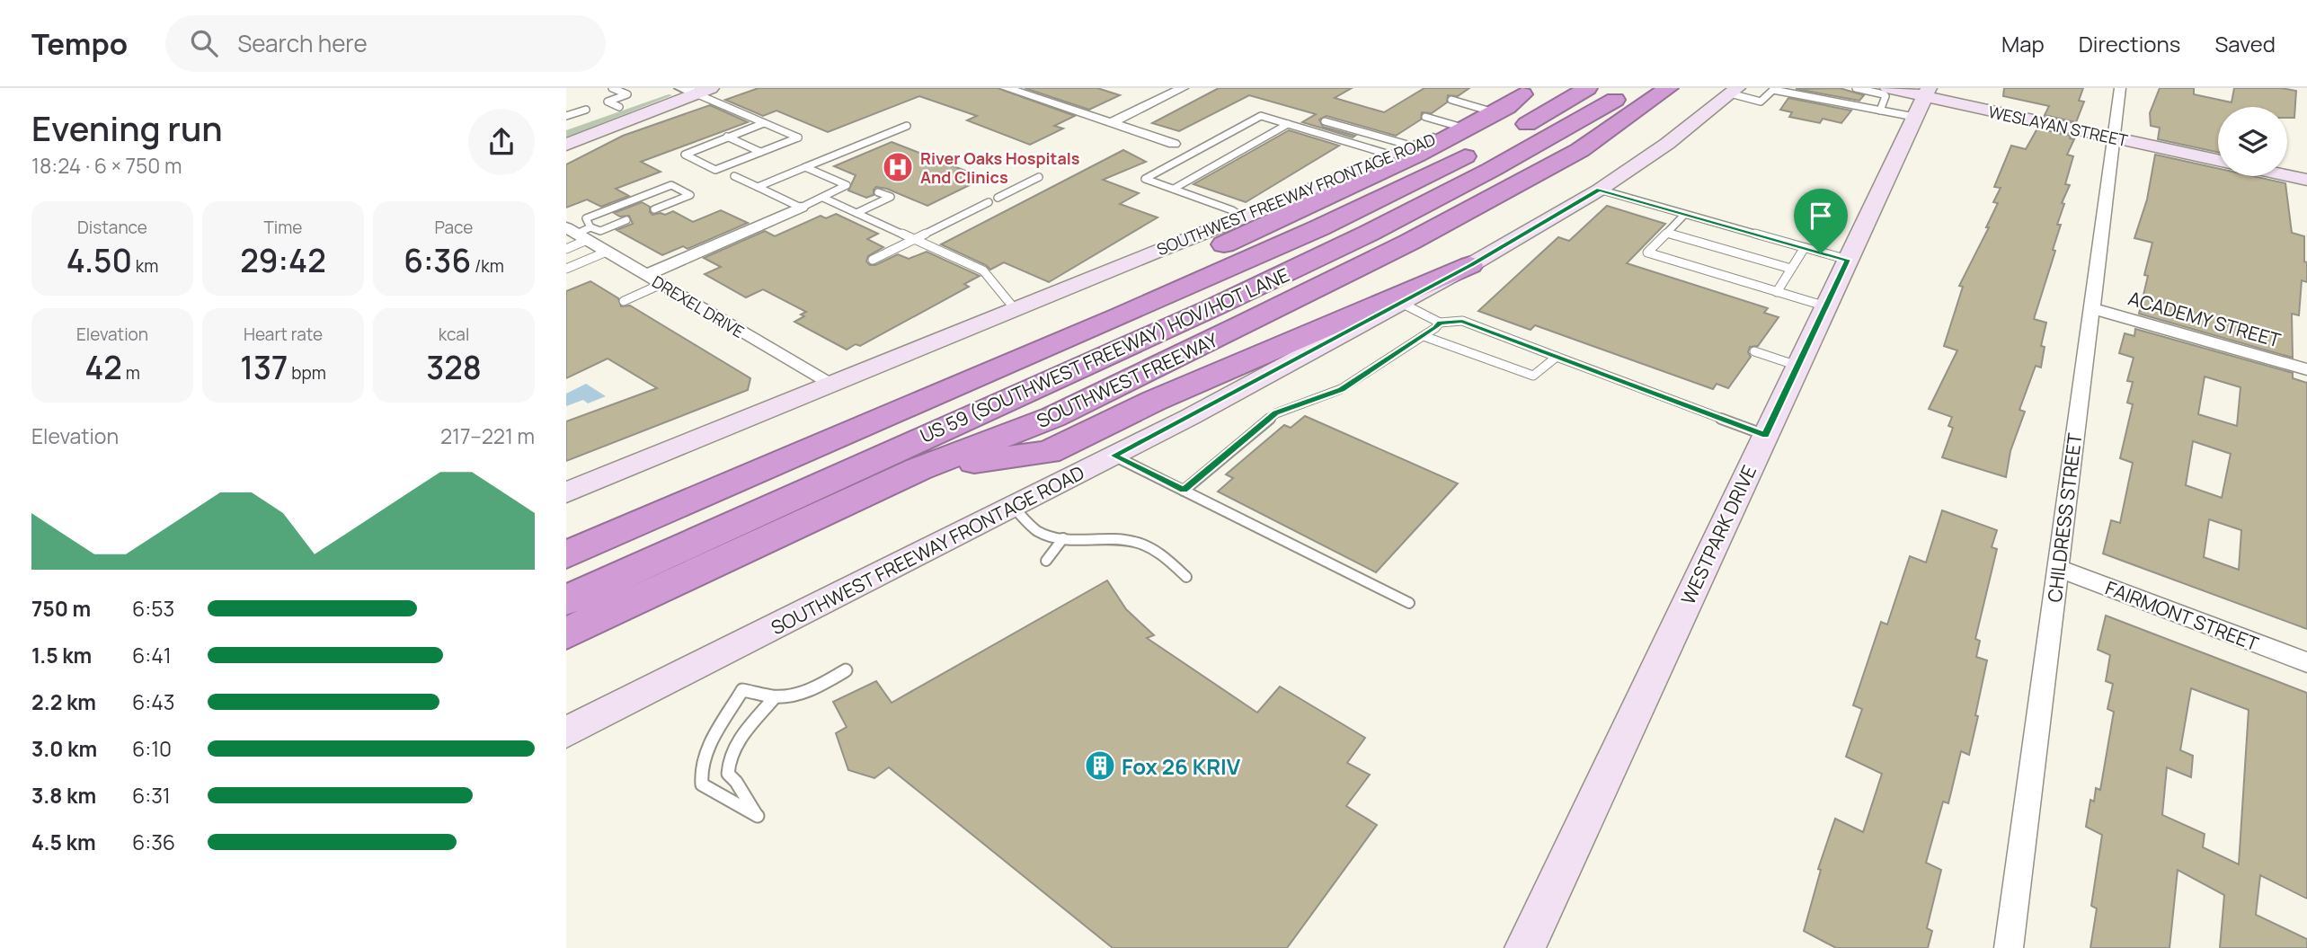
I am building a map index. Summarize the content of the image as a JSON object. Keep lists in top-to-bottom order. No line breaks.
{"streets":{"highway":["US 59 (SOUTHWEST FREEWAY) HOV/HOT LANE","SOUTHWEST FREEWAY"],"main road":["WESLAYAN STREET","SOUTHWEST FREEWAY FRONTAGE ROAD","WESTPARK DRIVE"],"street":["DREXEL DRIVE","ACADEMY STREET","CHILDRESS STREET","FAIRMONT STREET"]},"crossings":[["WESLAYAN STREET","CHILDRESS STREET"],["WESLAYAN STREET","WESTPARK DRIVE"],["SOUTHWEST FREEWAY FRONTAGE ROAD","DREXEL DRIVE"],["ACADEMY STREET","CHILDRESS STREET"],["CHILDRESS STREET","FAIRMONT STREET"]],"places":{"hospital":["River Oaks Hospitals And Clinics"],"building":["Fox 26 KRIV"]},"page":{"header":"Tempo","search":"Search here","nav":["Map","Directions","Saved"],"heading":["Evening run","18:24 · 6 × 750 m"],"stats":[["Distance","4.50 km"],["Time","29:42"],["Pace","6:36 /km"],["Elevation","42 m"],["Heart rate","137 bpm"],["kcal","328"]],"chart":["Elevation","217–221 m"],"list":[{"name":"750 m","note":"6:53"},{"name":"1.5 km","note":"6:41"},{"name":"2.2 km","note":"6:43"},{"name":"3.0 km","note":"6:10"},{"name":"3.8 km","note":"6:31"},{"name":"4.5 km","note":"6:36"}]}}
